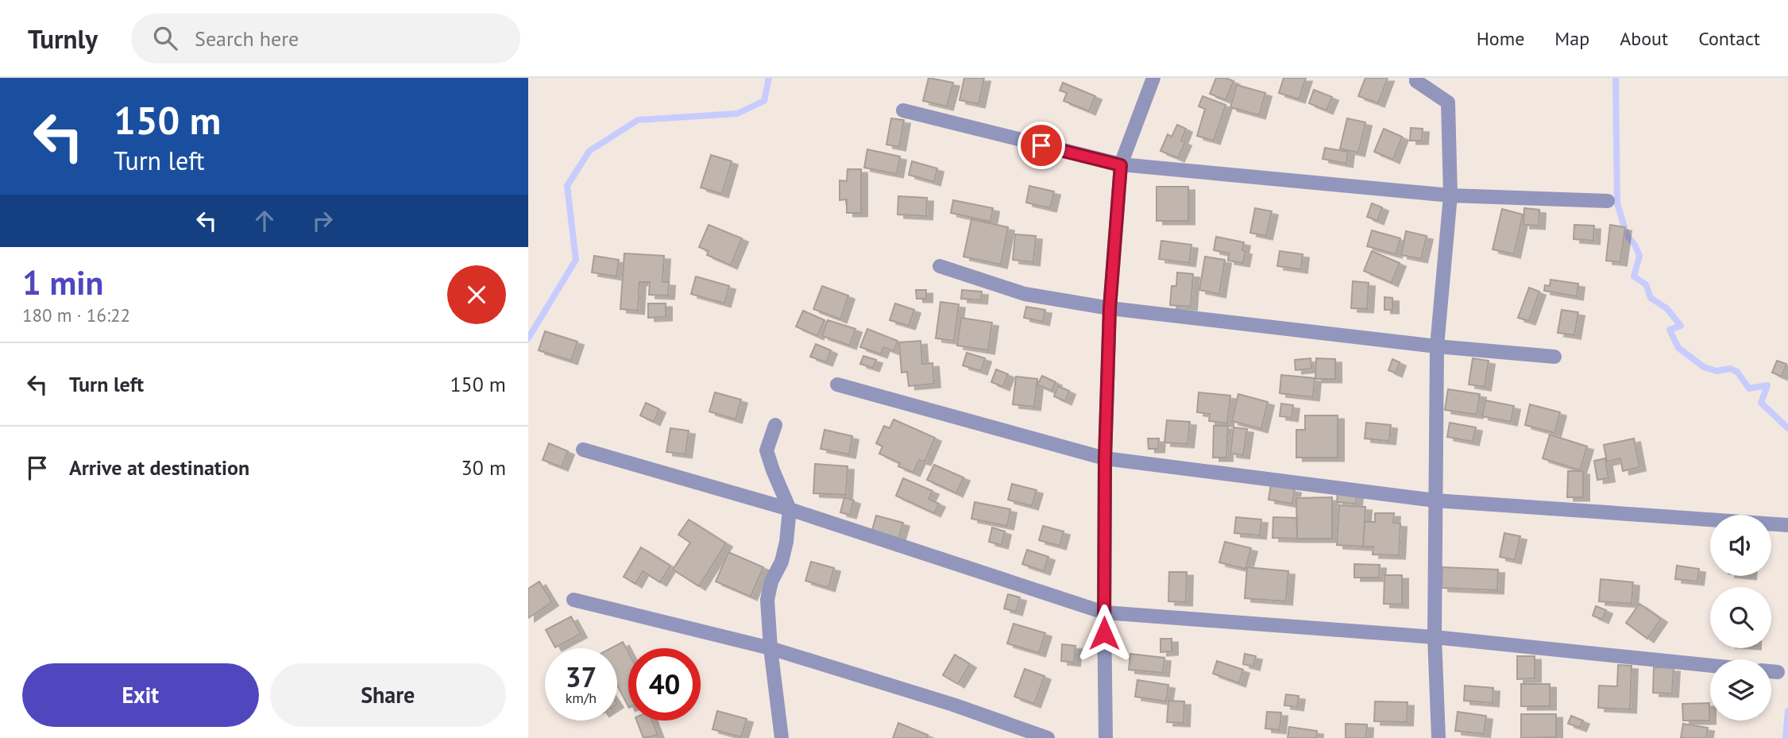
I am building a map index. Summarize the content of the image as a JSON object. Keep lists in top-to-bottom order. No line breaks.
{"page":{"header":"Turnly","search":"Search here","nav":["Home","Map","About","Contact"],"turn":["150 m","Turn left"],"heading":["1 min","180 m · 16:22"],"list":[{"name":"Turn left","value":"150 m"},{"name":"Arrive at destination","value":"30 m"}],"speed":"37 km/h","limit":"40","buttons":["Exit","Share"]}}
